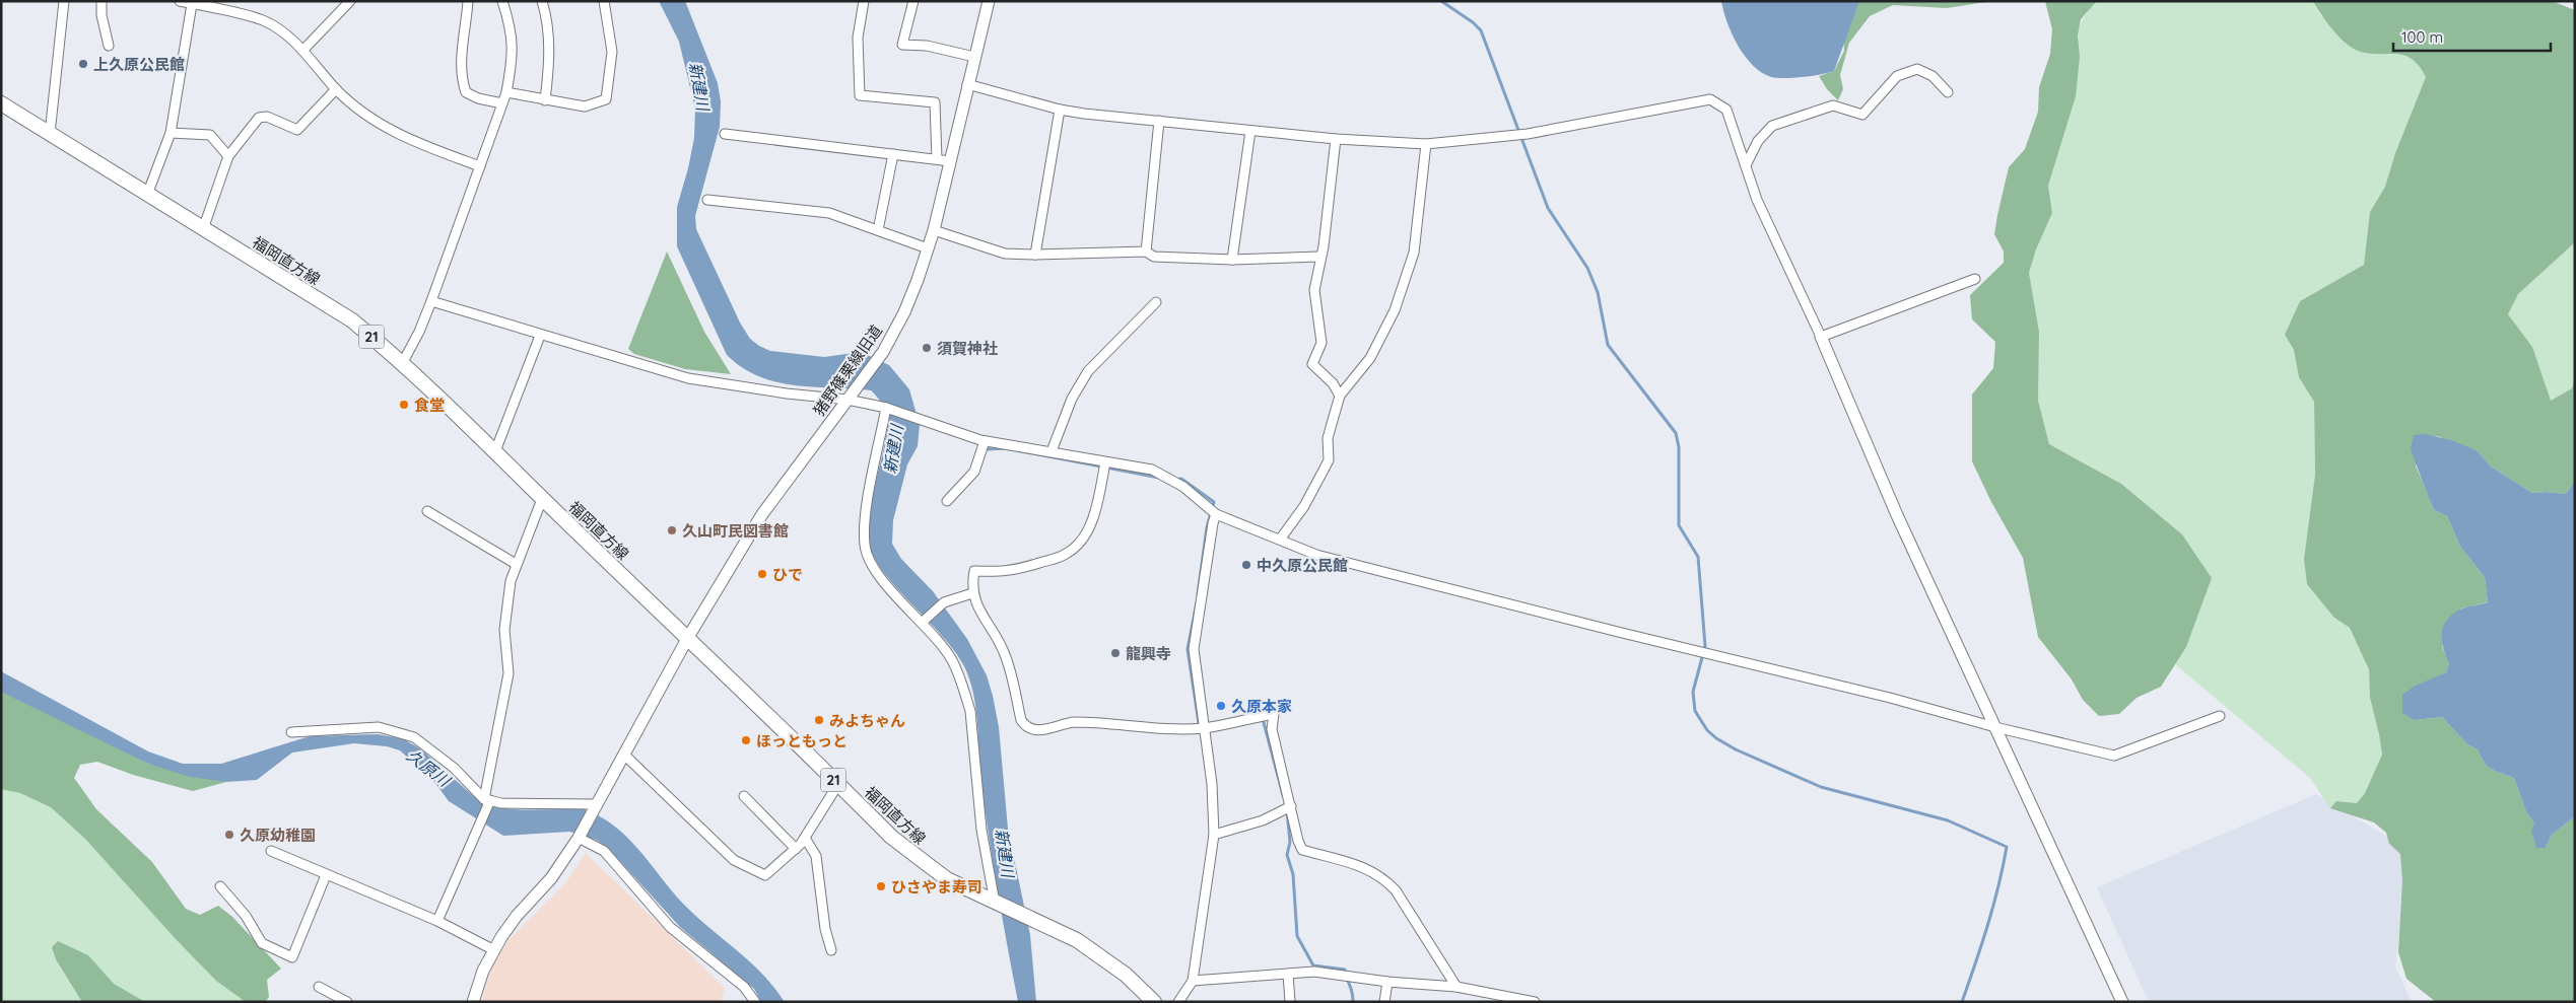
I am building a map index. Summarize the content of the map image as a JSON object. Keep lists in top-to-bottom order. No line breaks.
{"streets":{"main road":["福岡直方線","21"],"street":["猪野篠栗線旧道"]},"crossings":[["福岡直方線","猪野篠栗線旧道"]],"water":["新建川","久原川"],"places":["上久原公民館","須賀神社","食堂","久山町民図書館","中久原公民館","ひで","龍興寺","久原本家","みよちゃん","ほっともっと","久原幼稚園","ひさやま寿司"],"scale_bar":"100 m"}
